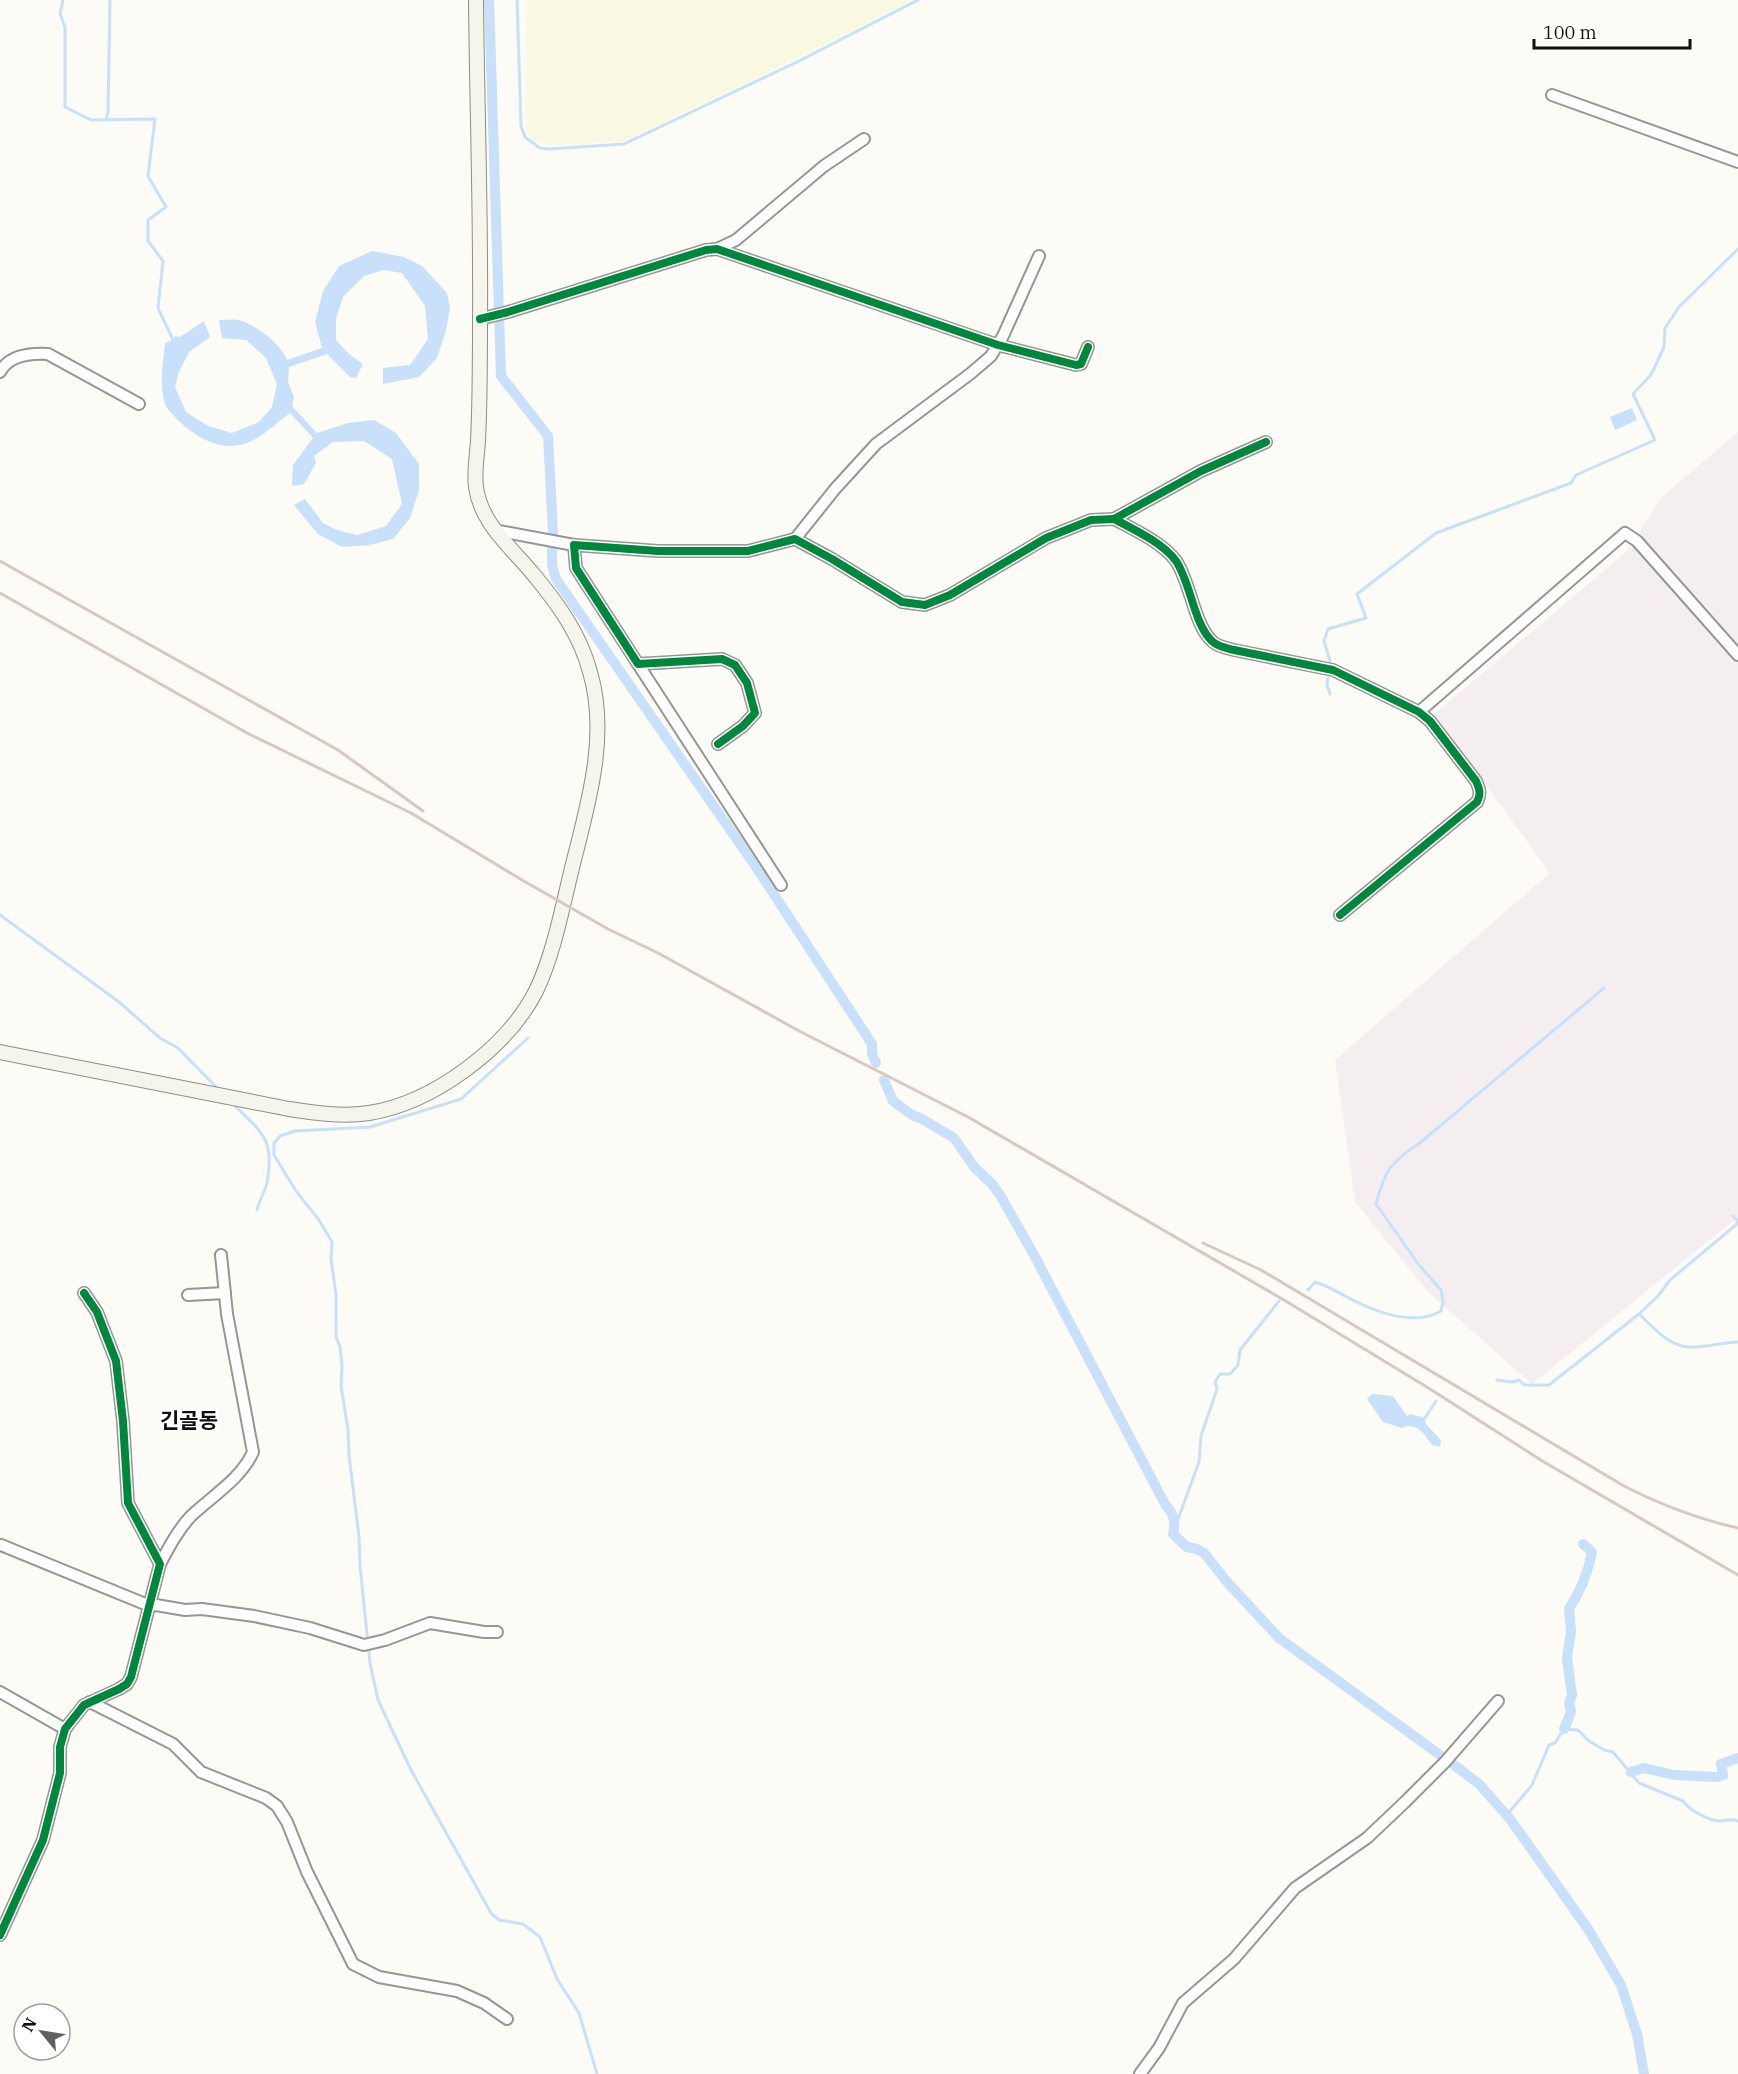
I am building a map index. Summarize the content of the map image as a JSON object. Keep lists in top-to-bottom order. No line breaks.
{"districts":["긴골동"],"scale_bar":"100 m","north":"top left"}
